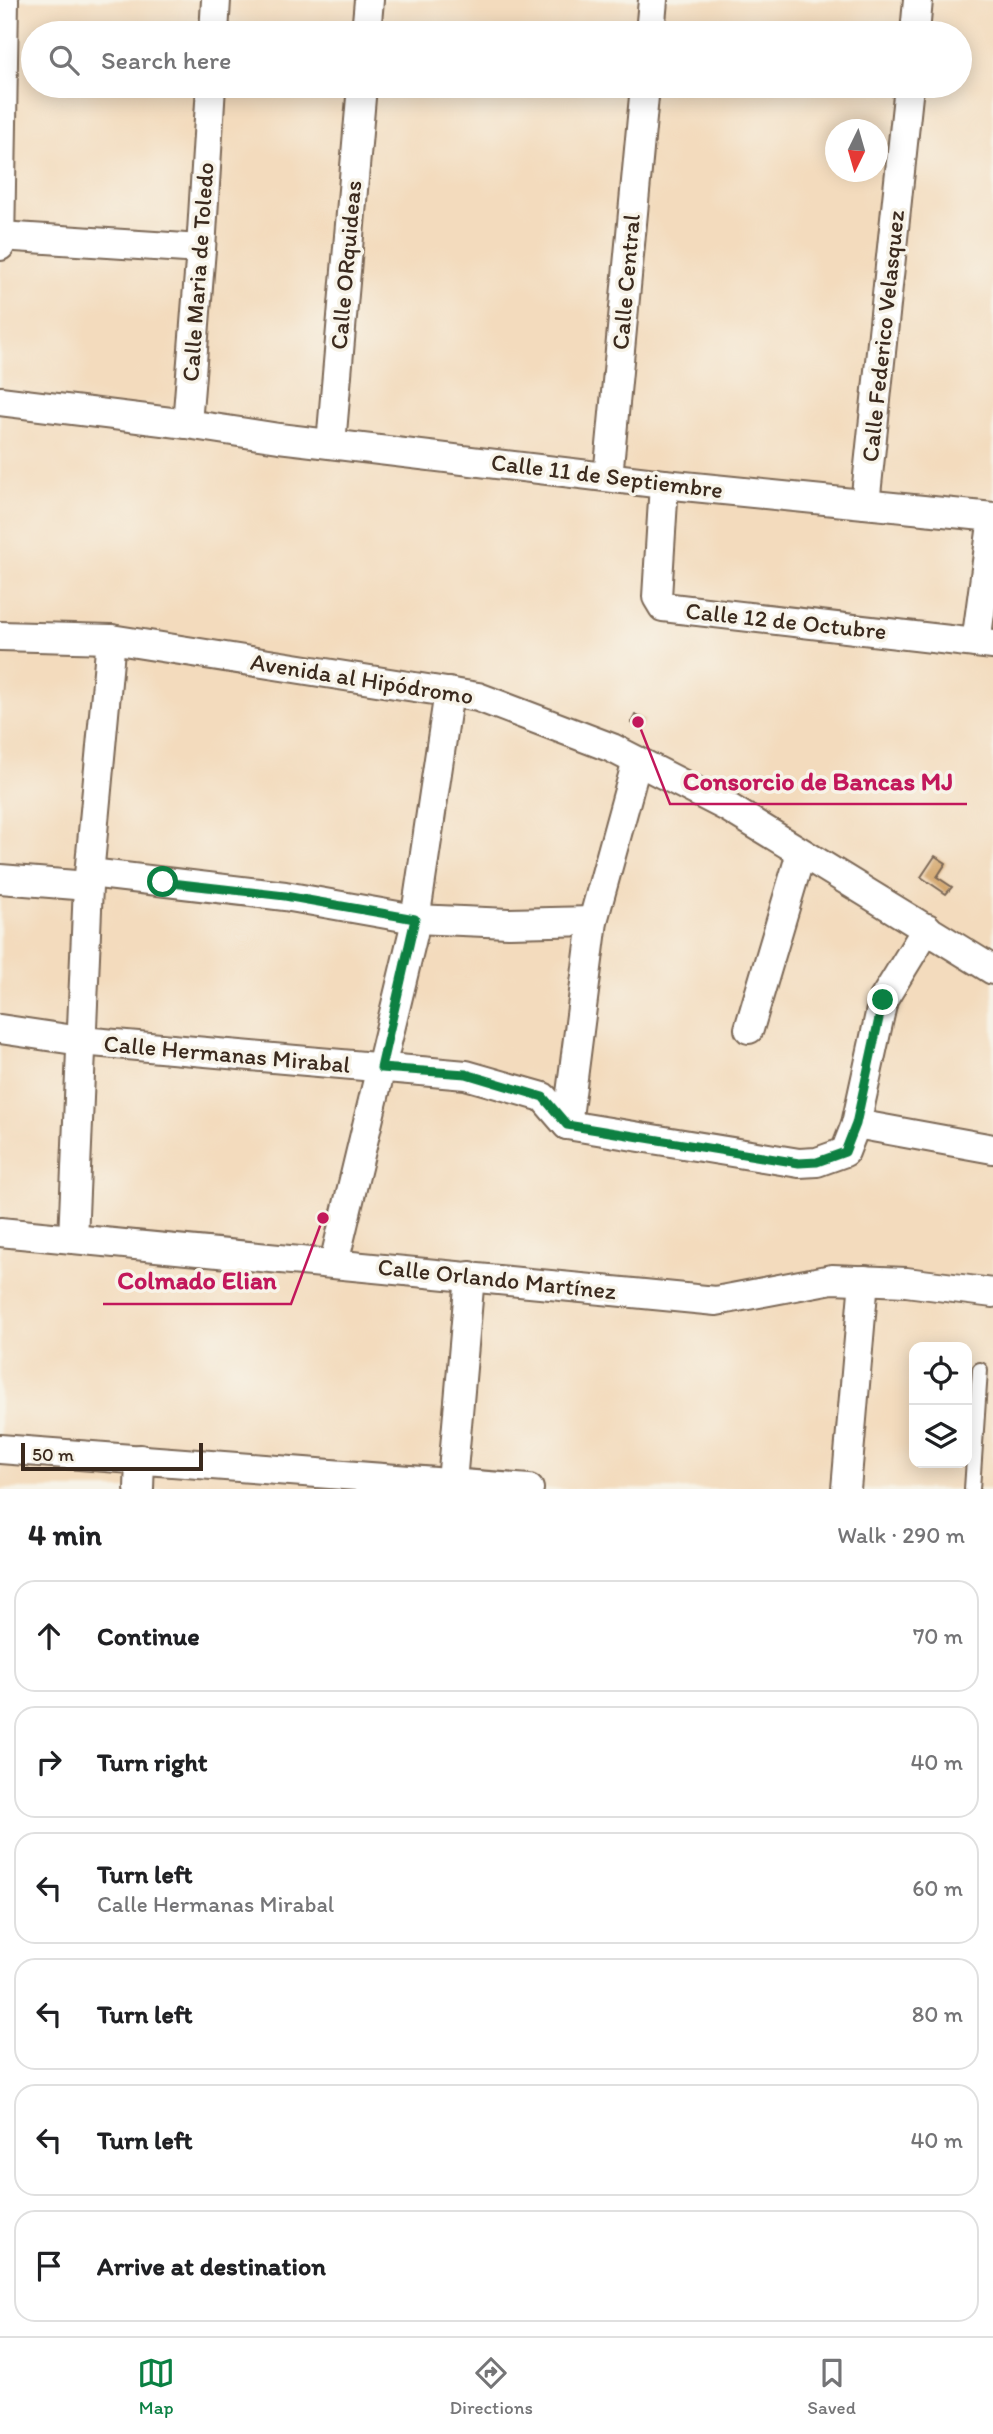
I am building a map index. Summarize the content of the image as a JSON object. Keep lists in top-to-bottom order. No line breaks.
{"streets":{"street":["Calle ORquideas","Calle Maria de Toledo","Calle Central","Calle Federico Velasquez","Calle 11 de Septiembre","Calle 12 de Octubre","Avenida al Hipódromo","Calle Hermanas Mirabal","Calle Orlando Martínez"]},"crossings":[["Calle ORquideas","Calle 11 de Septiembre"],["Calle Maria de Toledo","Calle 11 de Septiembre"],["Calle Central","Calle 11 de Septiembre"],["Calle Federico Velasquez","Calle 11 de Septiembre"],["Calle 11 de Septiembre","Calle 12 de Octubre"]],"places":["Consorcio de Bancas MJ","Colmado Elian"],"scale_bar":"50 m","north":"bottom","page":{"search":"Search here","scale":"50 m","heading":["4 min","Walk · 290 m"],"list":[["Continue","70 m"],["Turn right","40 m"],["Turn left","Calle Hermanas Mirabal","60 m"],["Turn left","80 m"],["Turn left","40 m"],"Arrive at destination"],"nav":["Map","Directions","Saved"]}}
